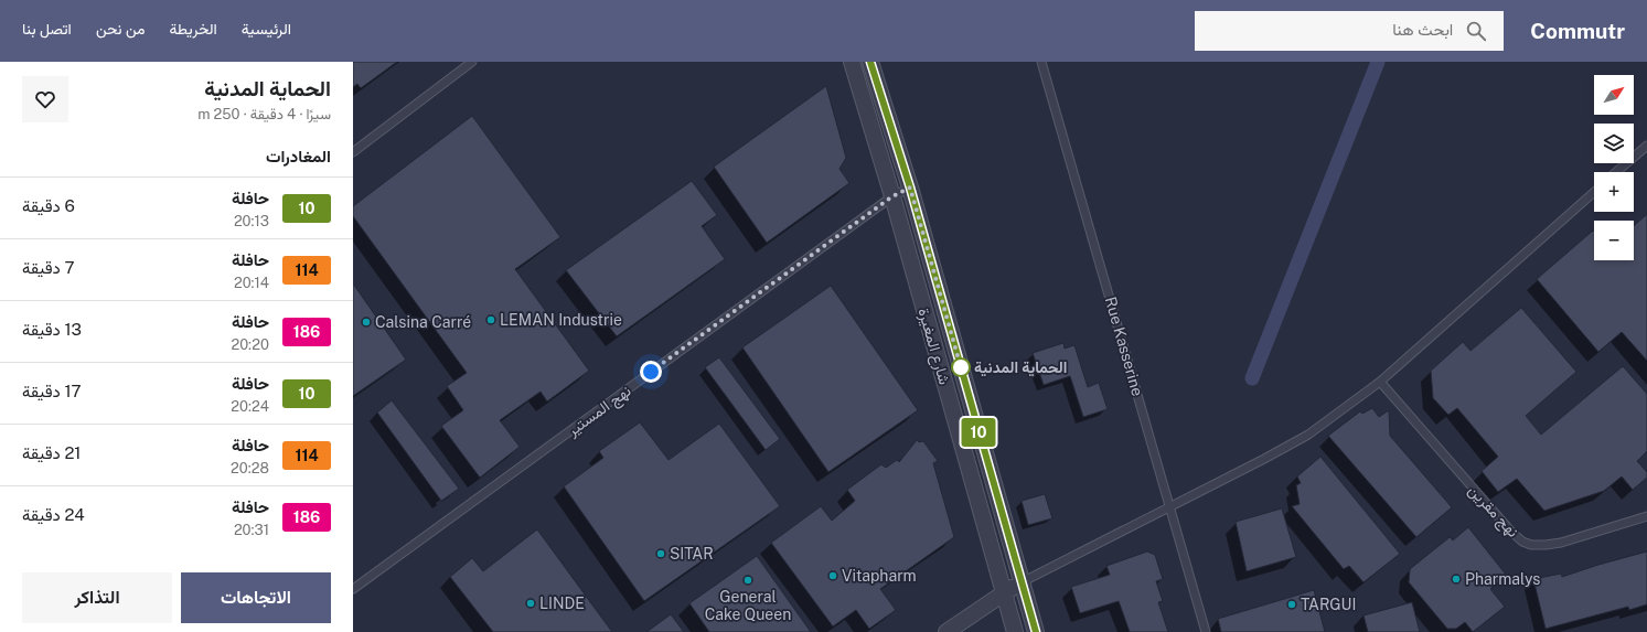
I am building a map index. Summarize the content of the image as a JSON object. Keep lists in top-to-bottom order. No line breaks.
{"streets":{"street":["شارع المغيرة"],"lane":["Rue Kasserine","نهج المستير","نهج مقرين"]},"crossings":[["شارع المغيرة","نهج المستير"]],"places":["LEMAN Industrie","Calsina Carré","الحماية المدنية","SITAR","Vitapharm","Pharmalys","General Cake Queen","LINDE","TARGUI"],"lines":["bus line 10"],"north":"top right","page":{"header":"Commutr","search":"ابحث هنا","nav":["الرئيسية","الخريطة","من نحن","اتصل بنا"],"on_map":"10","heading":[["الحماية المدنية","سيرًا · 4 دقيقة · 250 m"],"المغادرات"],"map_buttons":["+","−"],"list":[{"mark":"10","name":"حافلة","note":"20:13","value":"6 دقيقة"},{"mark":"114","name":"حافلة","note":"20:14","value":"7 دقيقة"},{"mark":"186","name":"حافلة","note":"20:20","value":"13 دقيقة"},{"mark":"10","name":"حافلة","note":"20:24","value":"17 دقيقة"},{"mark":"114","name":"حافلة","note":"20:28","value":"21 دقيقة"},{"mark":"186","name":"حافلة","note":"20:31","value":"24 دقيقة"}],"buttons":["الاتجاهات","التذاكر"]}}
